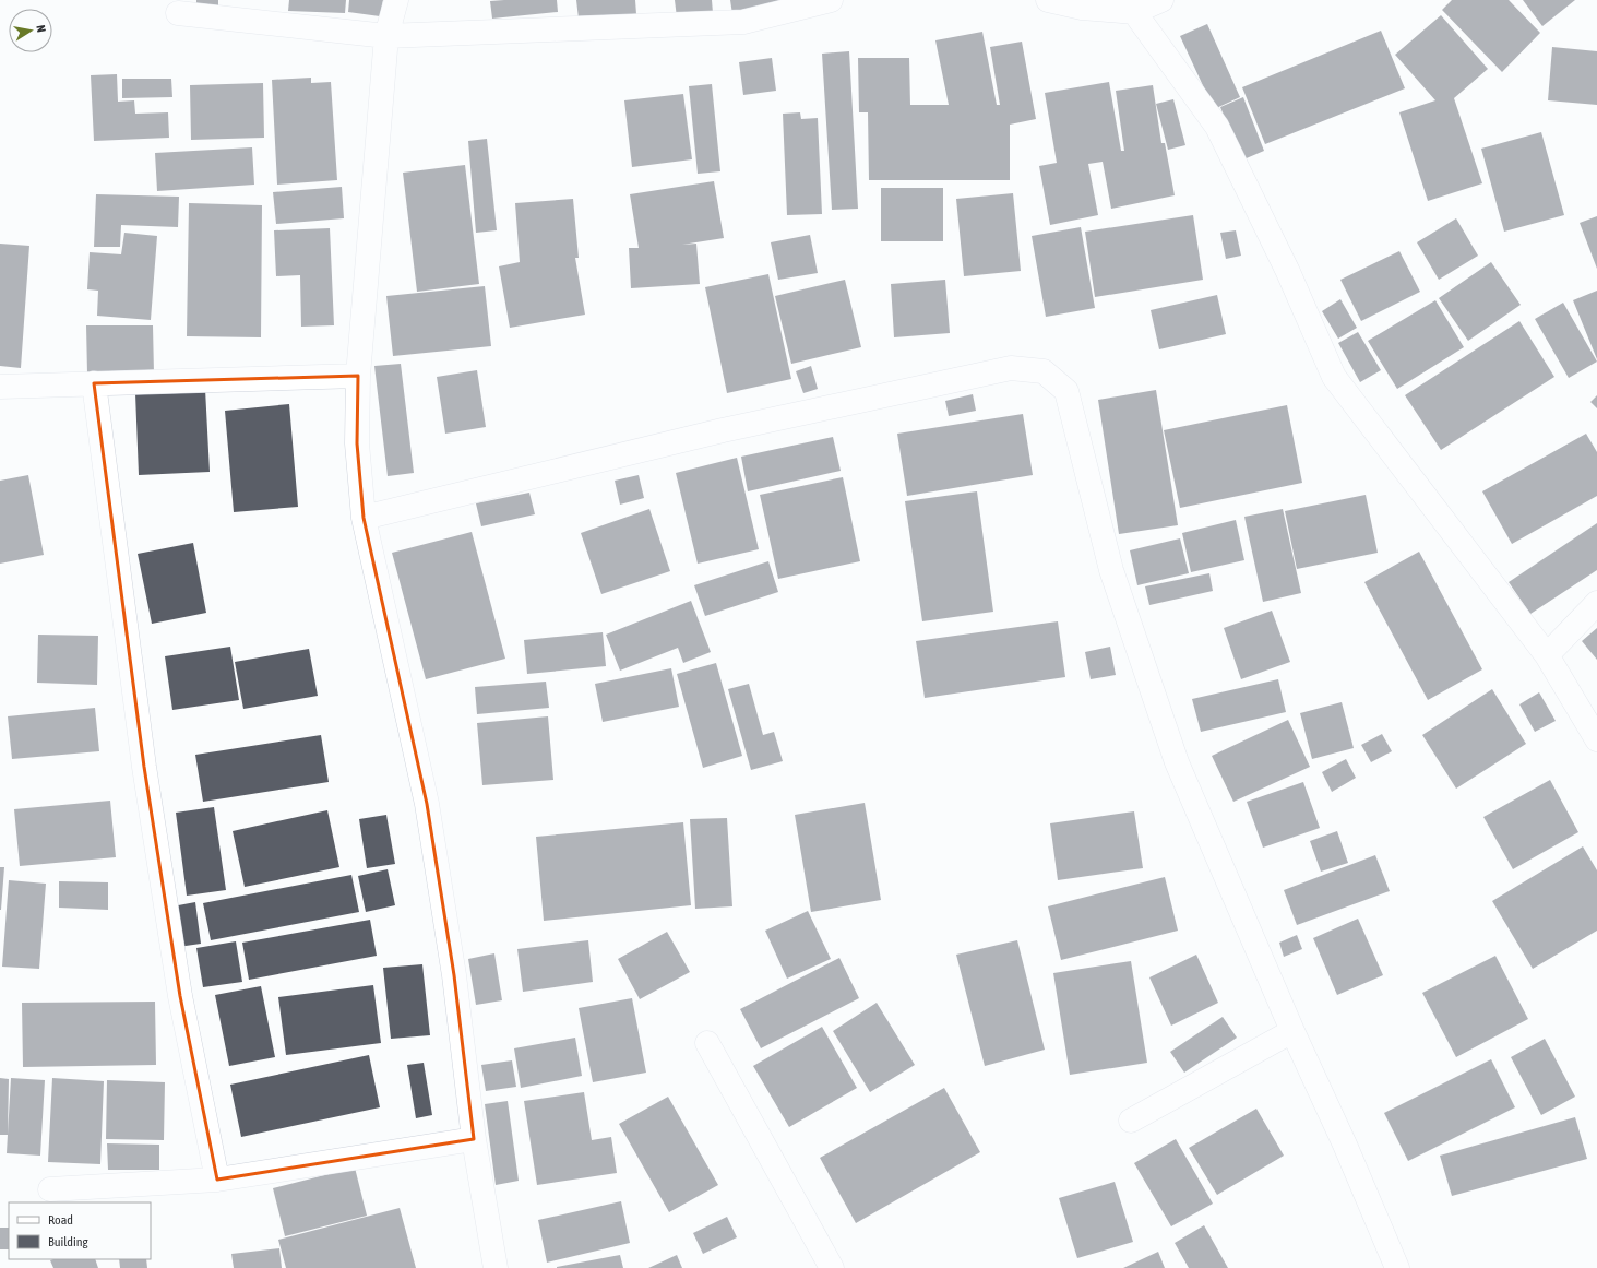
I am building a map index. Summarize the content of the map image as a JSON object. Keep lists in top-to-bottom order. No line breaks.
{"legend":["Road","Building"],"north":"right"}
